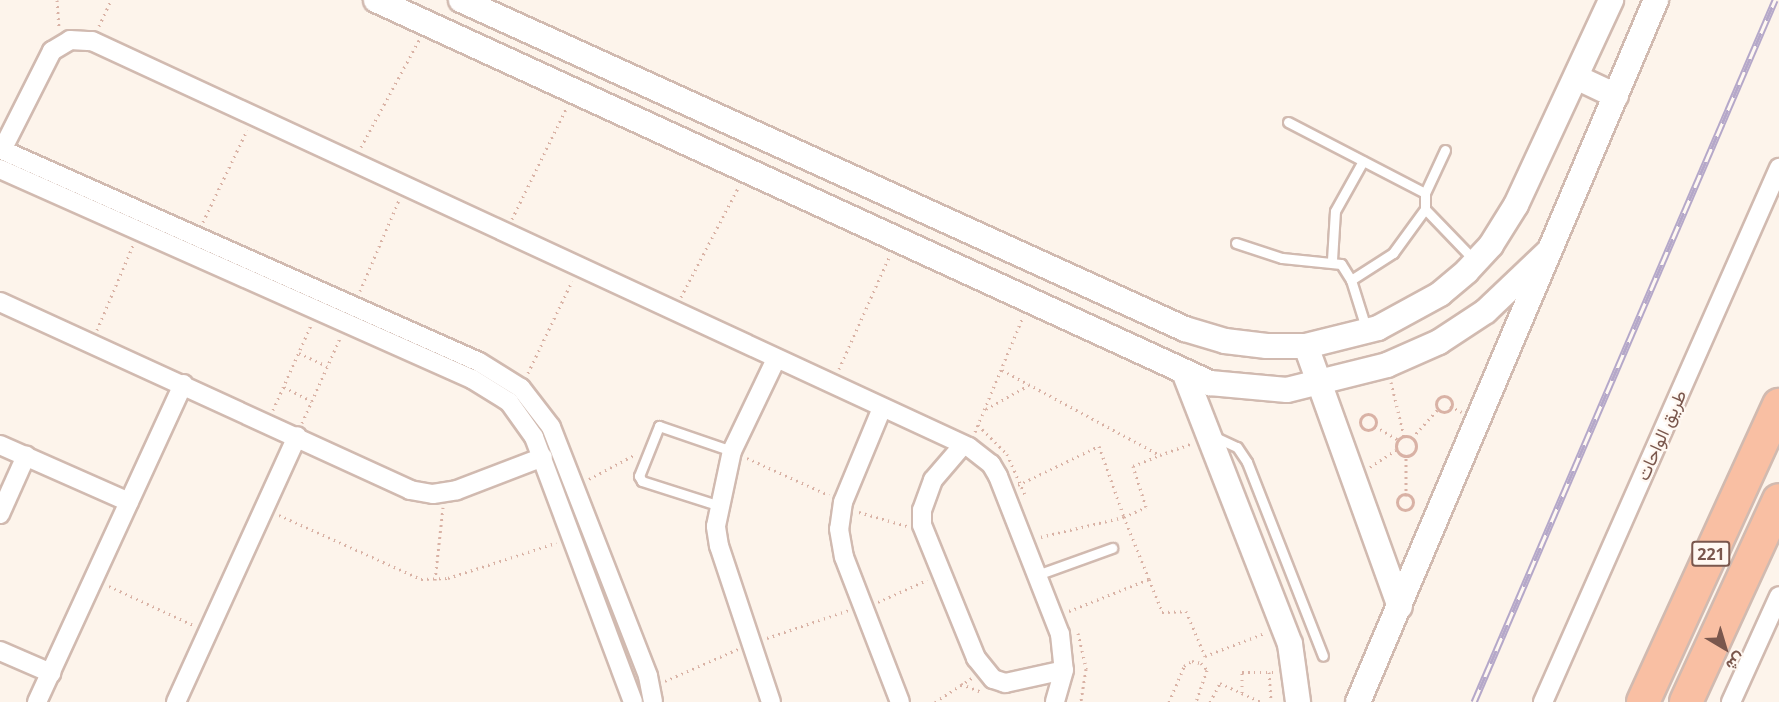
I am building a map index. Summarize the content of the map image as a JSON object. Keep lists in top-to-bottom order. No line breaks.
{"streets":{"highway":["221"],"street":["طريق الواحات"]},"north":"bottom right"}
